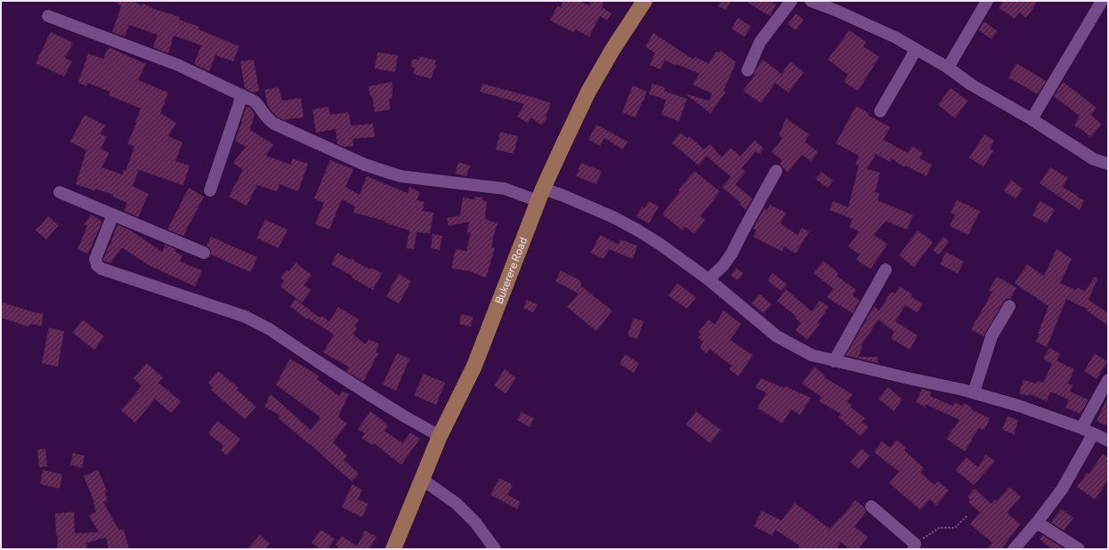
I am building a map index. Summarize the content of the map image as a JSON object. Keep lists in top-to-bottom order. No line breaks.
{"streets":{"main road":["Bukerere Road"]}}
